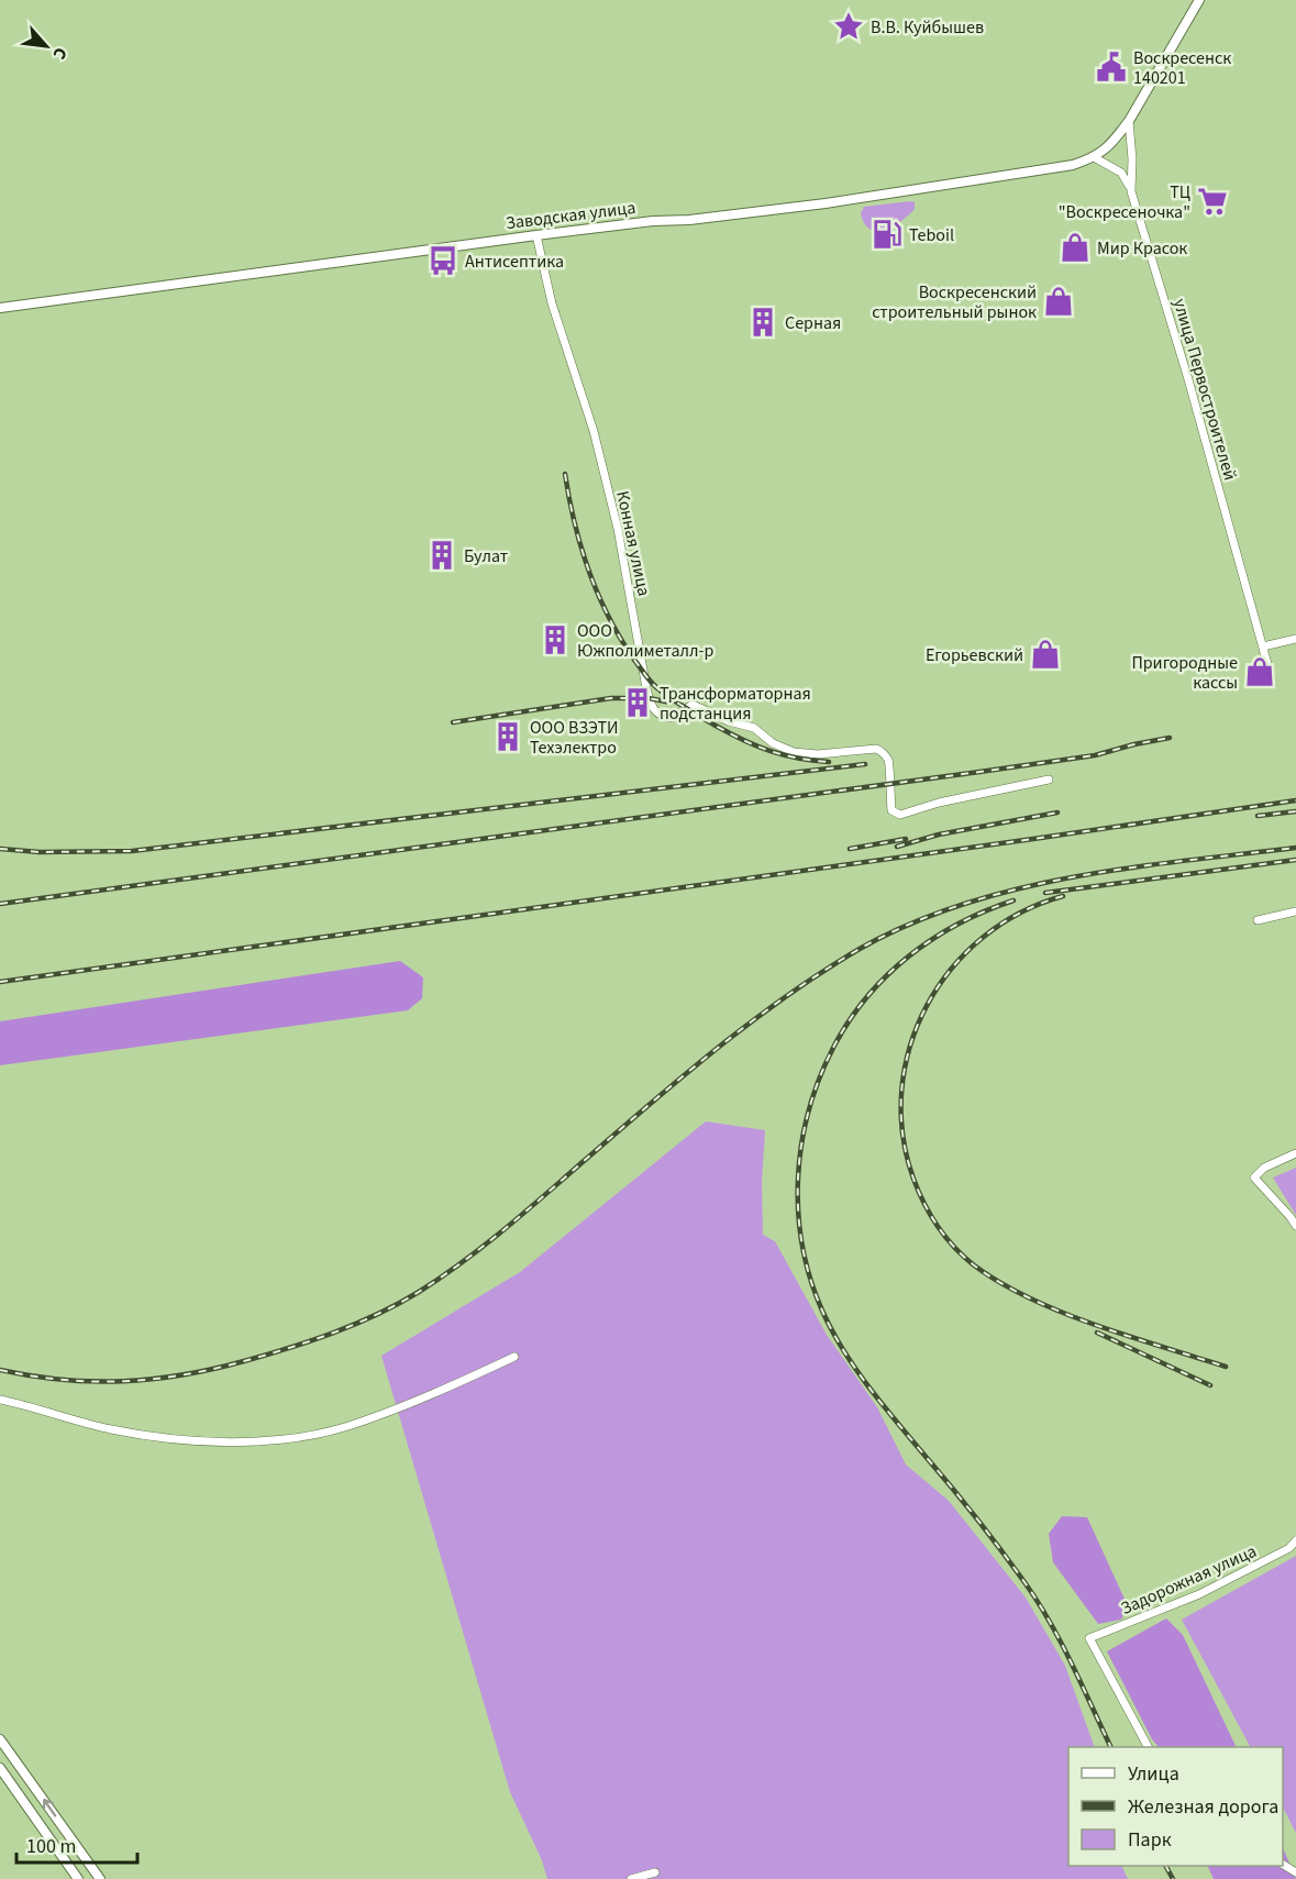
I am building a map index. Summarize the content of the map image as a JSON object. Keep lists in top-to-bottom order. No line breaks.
{"streets":{"street":["Заводская улица","улица Первостроителей","Конная улица","Задорожная улица"]},"crossings":[["Заводская улица","улица Первостроителей"],["Заводская улица","Конная улица"]],"places":{"place":["В.В. Куйбышев"],"public building":["Воскресенск 140201"],"supermarket":["ТЦ \"Воскресеночка\""],"fuel station":["Teboil"],"shop":["Мир Красок","Воскресенский строительный рынок","Егорьевский","Пригородные кассы"],"bus stop":["Антисептика"],"building":["Серная","Булат","ООО Южполиметалл-р","Трансформаторная подстанция","ООО ВЗЭТИ Техэлектро"]},"legend":["Улица","Железная дорога","Парк"],"scale_bar":"100 m","north":"bottom right"}
